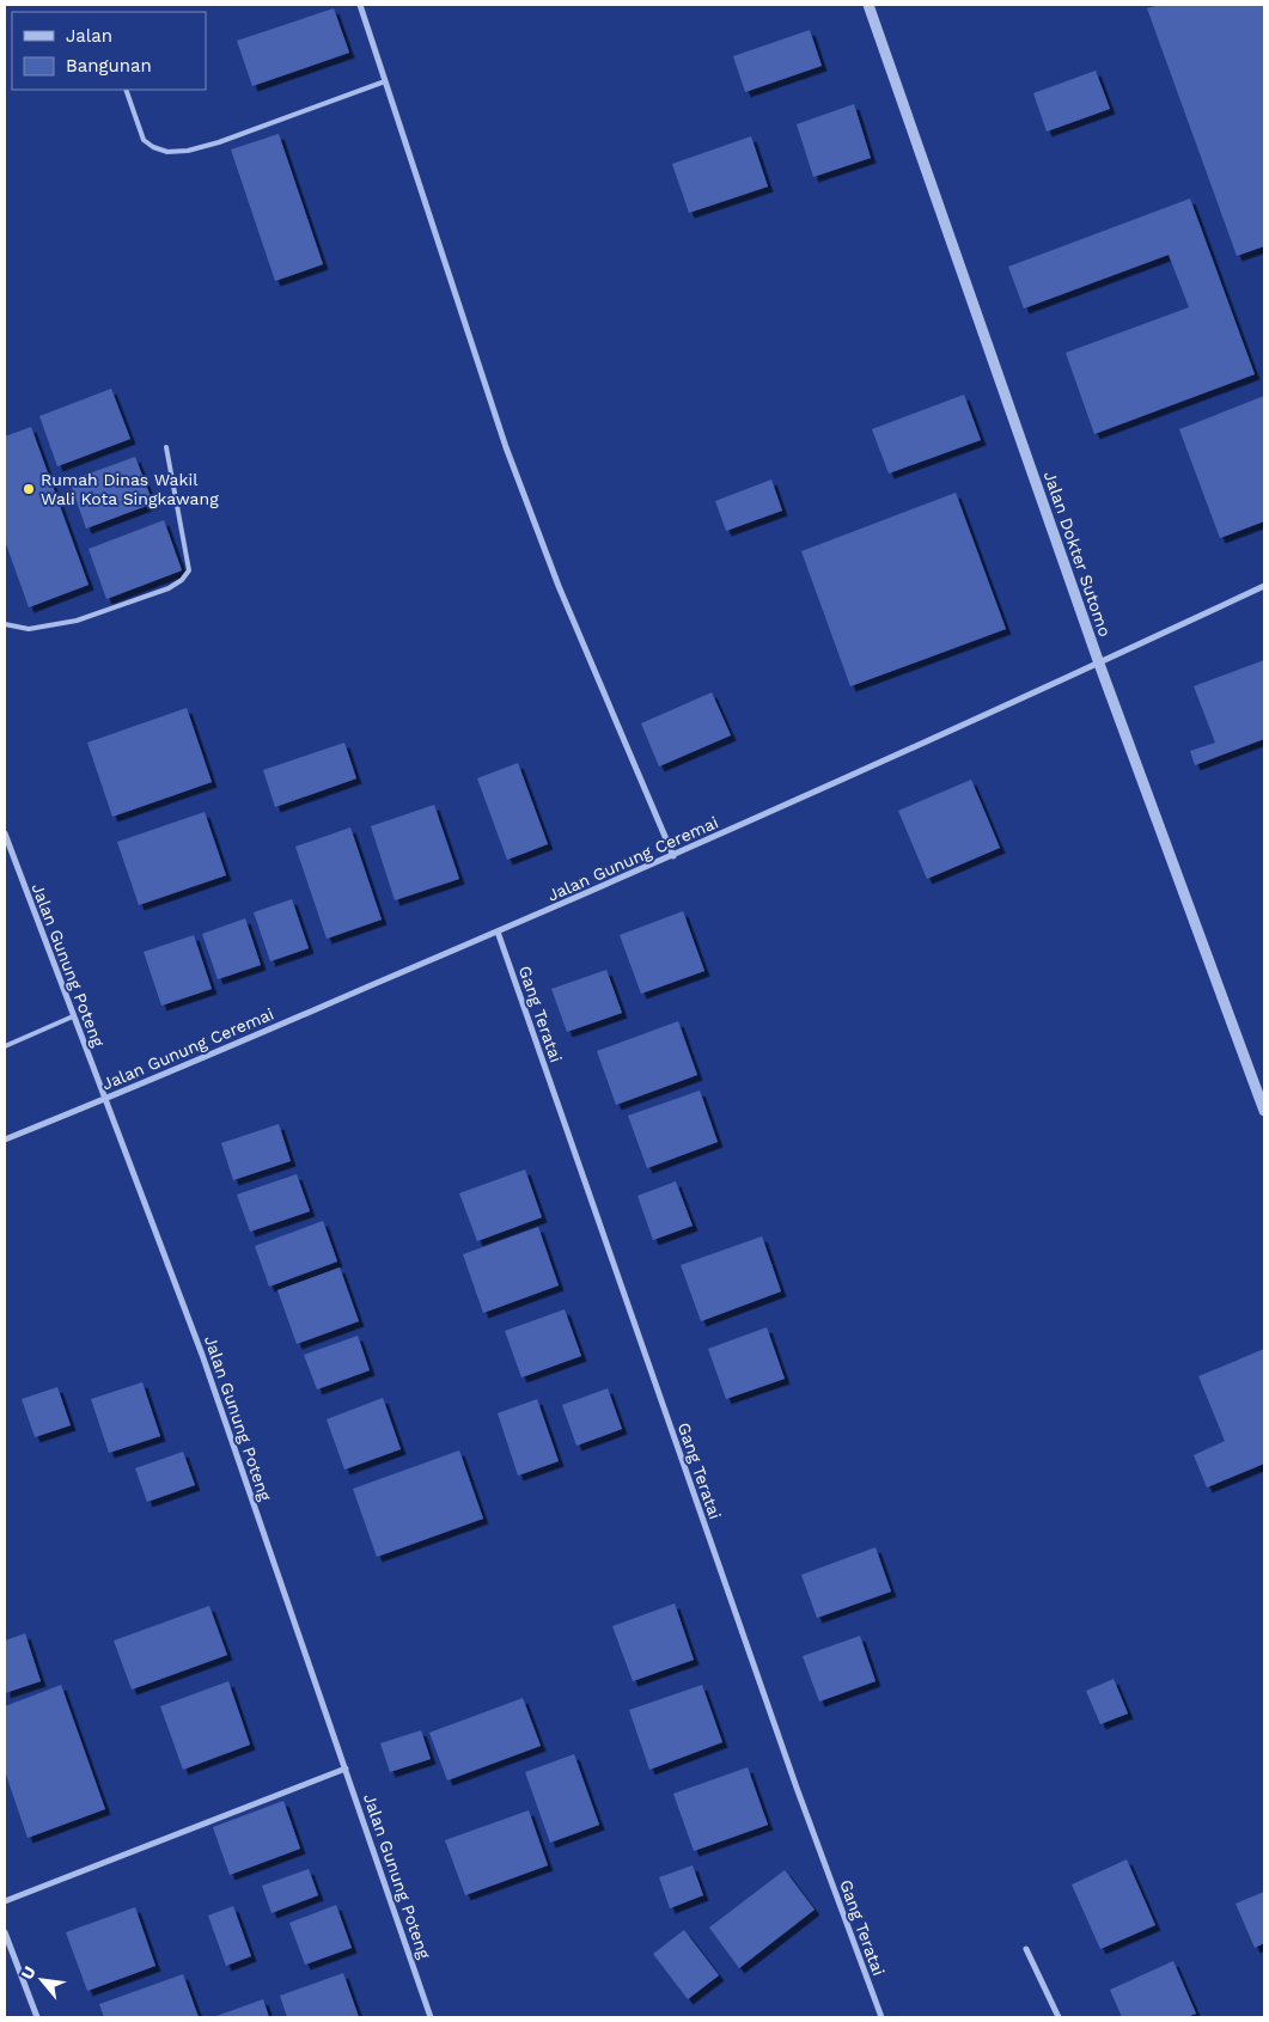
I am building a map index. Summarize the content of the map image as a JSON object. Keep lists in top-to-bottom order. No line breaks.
{"streets":{"street":["Jalan Dokter Sutomo","Jalan Gunung Ceremai","Jalan Gunung Poteng","Gang Teratai"]},"crossings":[["Jalan Dokter Sutomo","Jalan Gunung Ceremai"],["Jalan Gunung Ceremai","Jalan Gunung Poteng"],["Jalan Gunung Ceremai","Gang Teratai"]],"places":["Rumah Dinas Wakil Wali Kota Singkawang"],"legend":["Jalan","Bangunan"],"north":"top left"}
